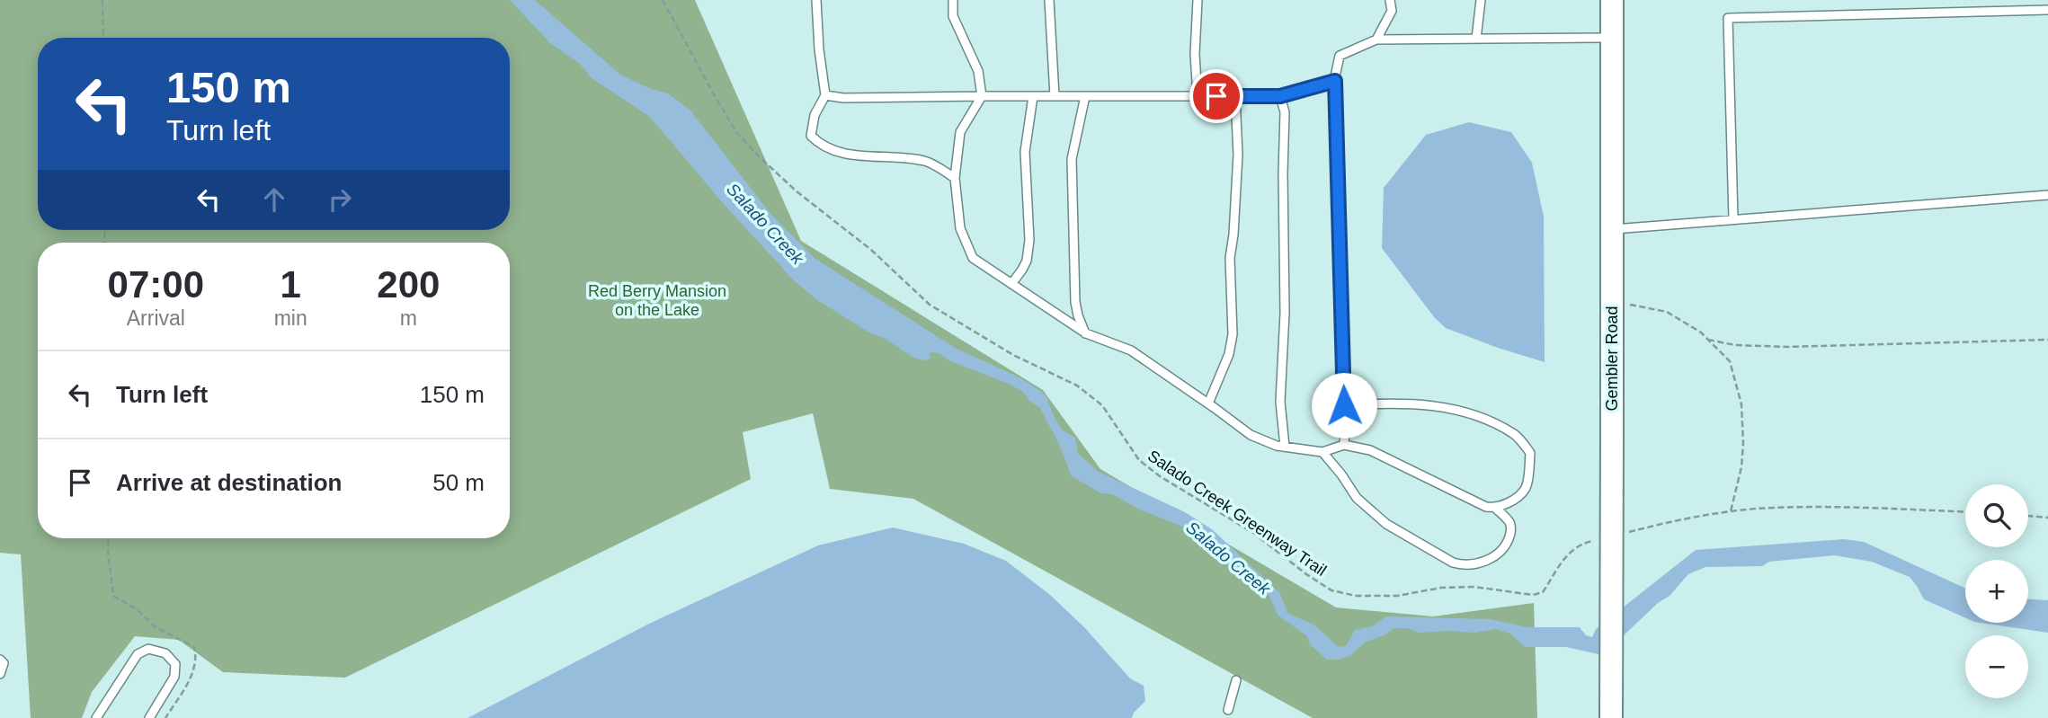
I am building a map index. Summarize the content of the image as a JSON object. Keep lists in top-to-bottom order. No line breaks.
{"streets":{"main road":["Gembler Road"],"path":["Salado Creek Greenway Trail"]},"water":["Salado Creek"],"parks":["Red Berry Mansion on the Lake"],"page":{"turn":["150 m","Turn left"],"eta":["07:00","Arrival","1","min","200","m"],"list":[{"name":"Turn left","value":"150 m"},{"name":"Arrive at destination","value":"50 m"}],"map_buttons":["+","−"]}}
